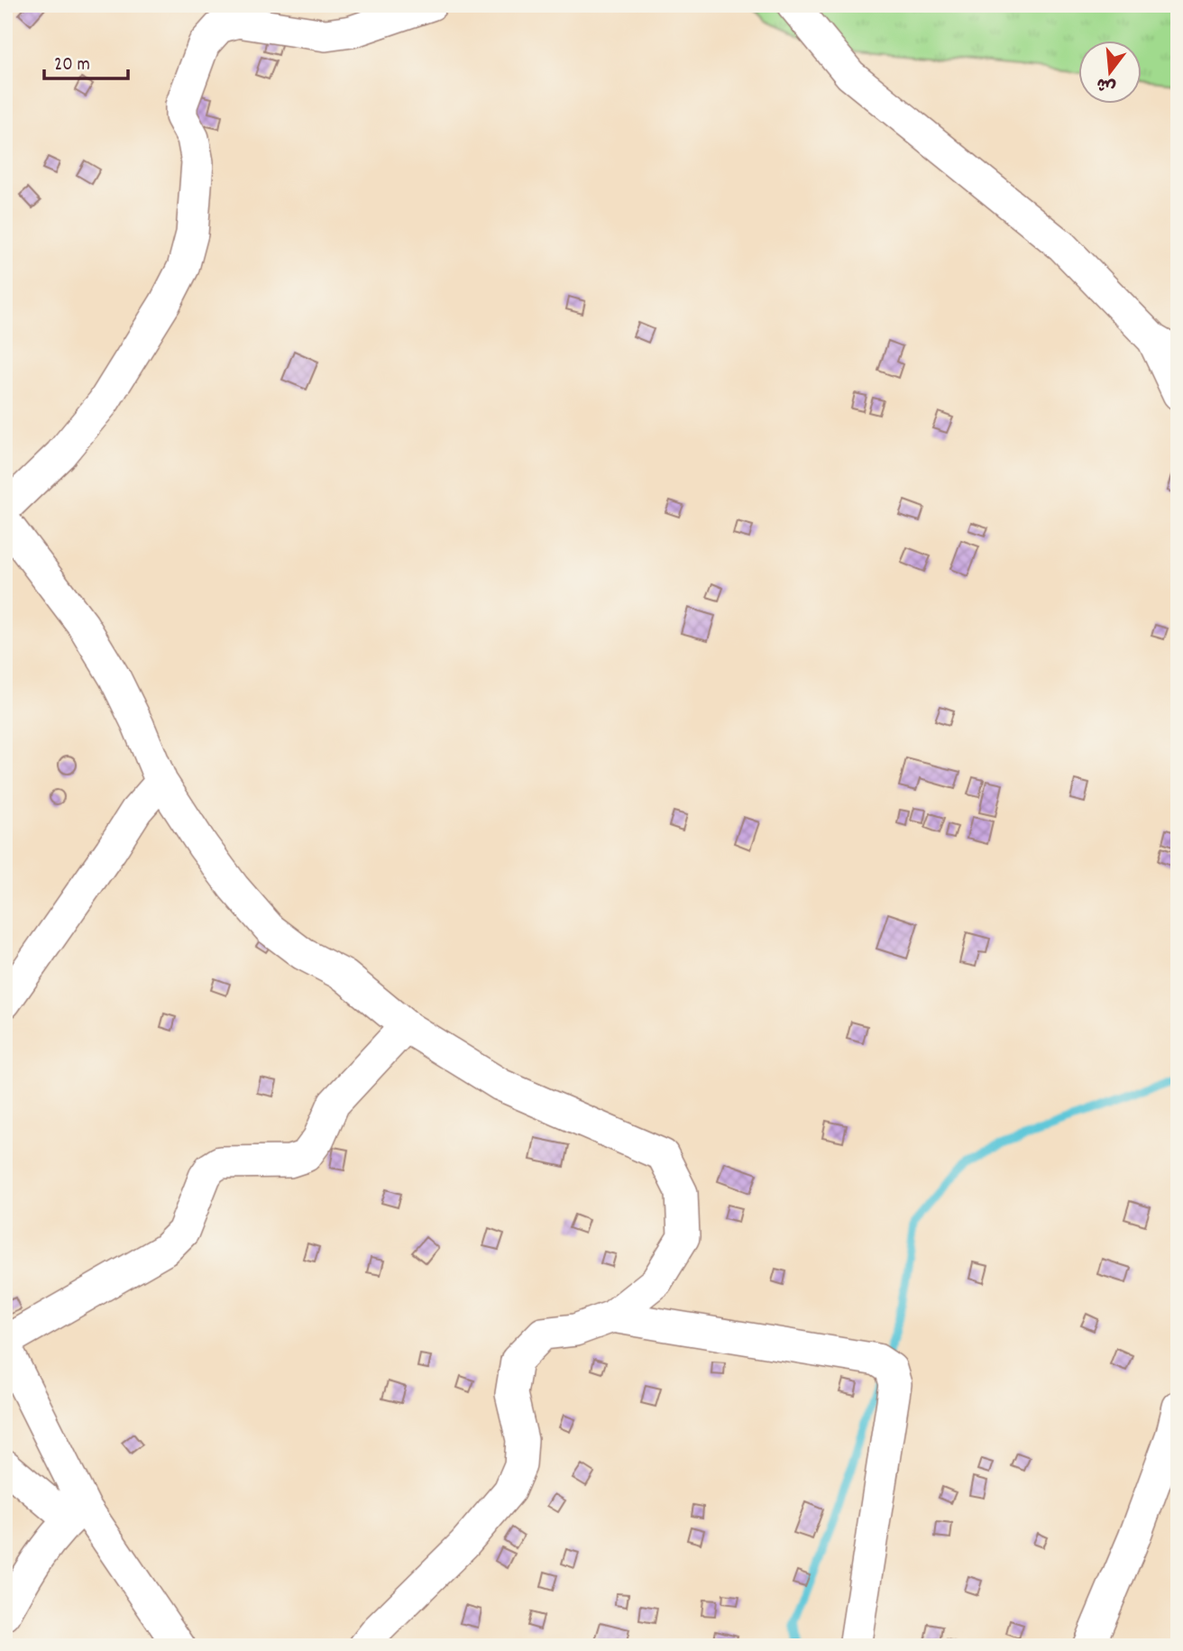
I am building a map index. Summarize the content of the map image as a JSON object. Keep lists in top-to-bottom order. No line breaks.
{"scale_bar":"20 m","north":"bottom"}
